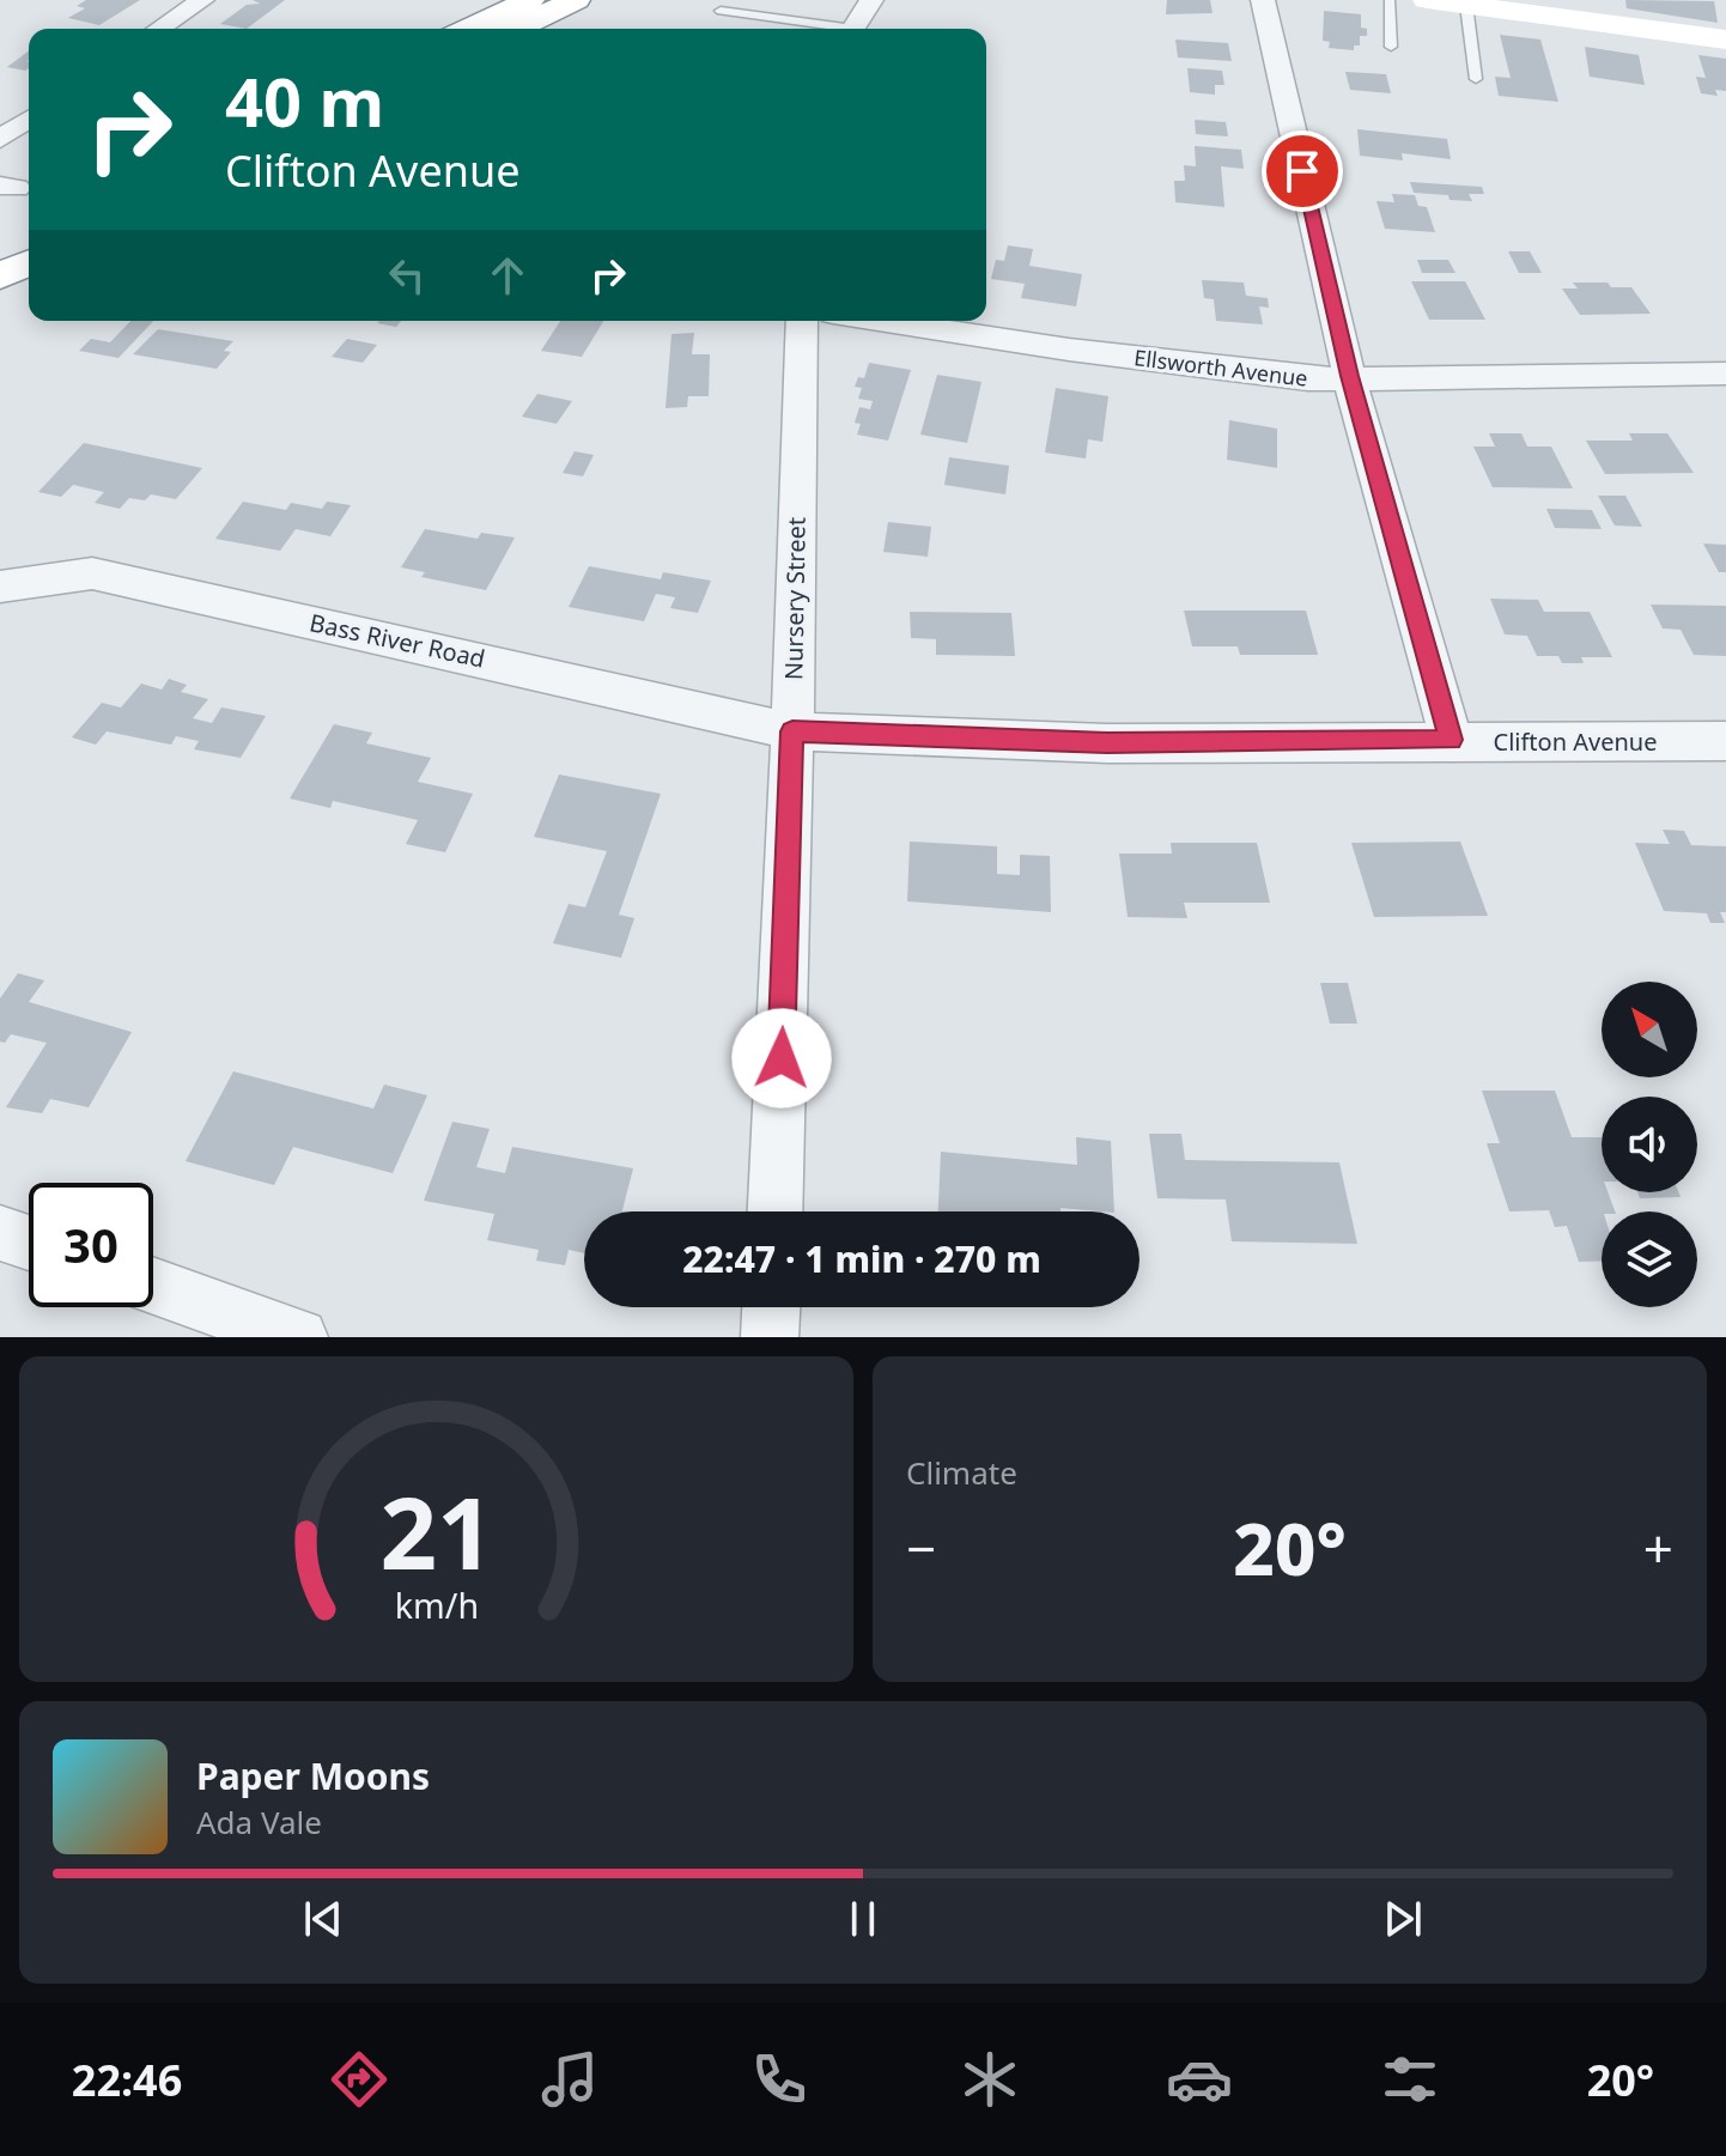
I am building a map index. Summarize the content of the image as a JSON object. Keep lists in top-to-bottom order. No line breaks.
{"streets":{"street":["Ellsworth Avenue","Nursery Street","Bass River Road","Clifton Avenue"]},"crossings":[["Nursery Street","Bass River Road"],["Nursery Street","Clifton Avenue"],["Bass River Road","Clifton Avenue"]],"north":"top left","page":{"turn":["40 m","Clifton Avenue"],"limit":"30","trip":"22:47 · 1 min · 270 m","tile":"Climate","heat":["−","20°","+"],"song":["Paper Moons","Ada Vale"],"tabs":["22:46","20°"],"gauge":["21","km/h"]}}
